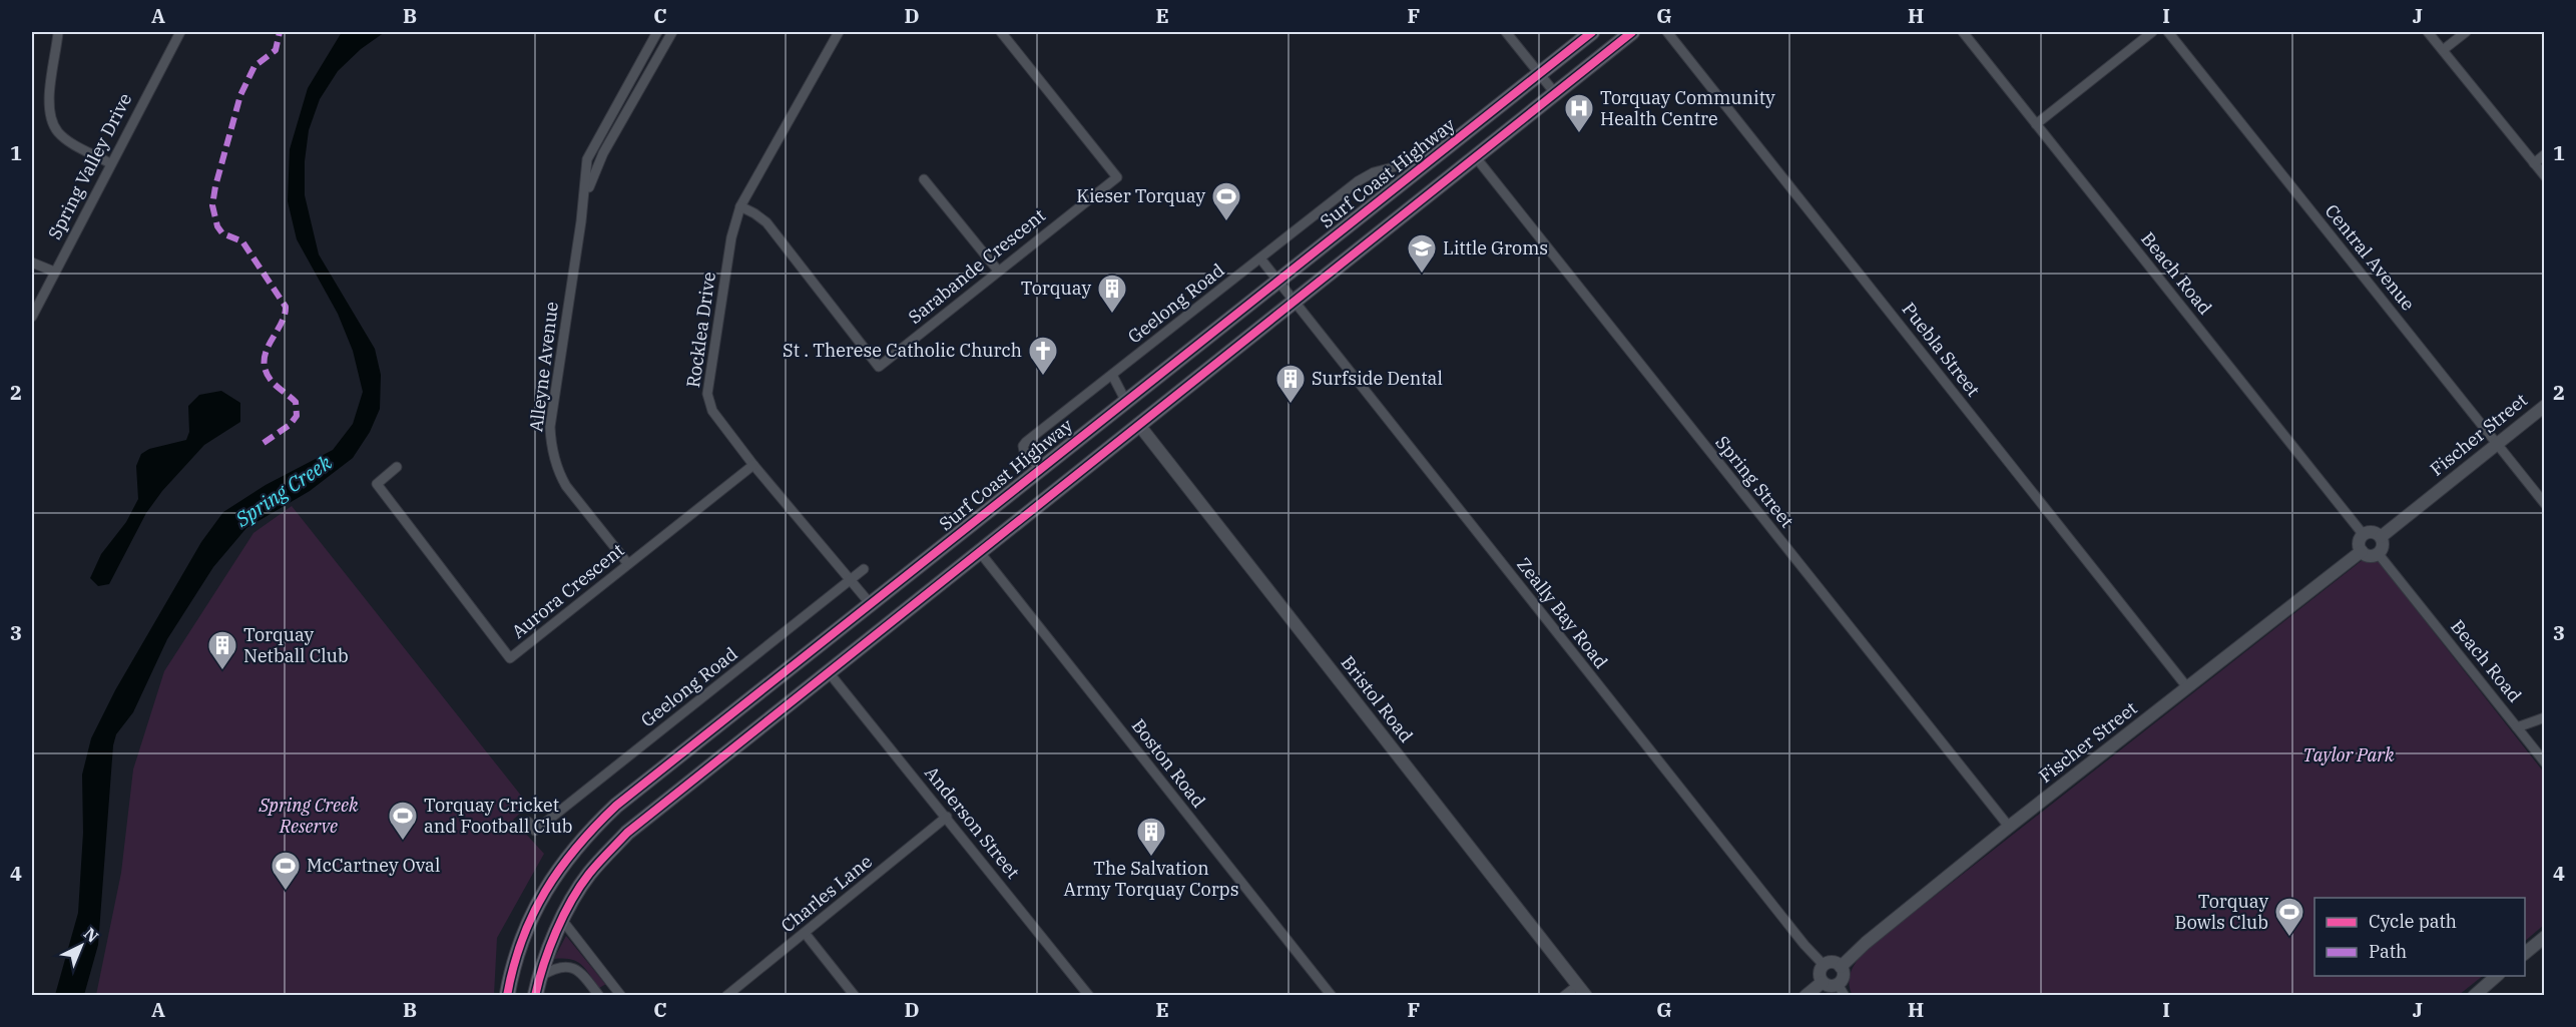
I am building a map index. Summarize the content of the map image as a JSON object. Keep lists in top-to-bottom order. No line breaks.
{"streets":{"main road":["Surf Coast Highway"],"street":["Spring Valley Drive","Central Avenue","Sarabande Crescent","Beach Road","Geelong Road","Rocklea Drive","Puebla Street","Alleyne Avenue","Fischer Street","Spring Street","Aurora Crescent","Zeally Bay Road","Bristol Road","Boston Road","Anderson Street","Charles Lane"]},"crossings":[["Surf Coast Highway","Geelong Road"],["Surf Coast Highway","Rocklea Drive"],["Surf Coast Highway","Zeally Bay Road"],["Central Avenue","Fischer Street"],["Sarabande Crescent","Rocklea Drive"],["Beach Road","Fischer Street"],["Geelong Road","Rocklea Drive"],["Rocklea Drive","Aurora Crescent"],["Puebla Street","Fischer Street"],["Alleyne Avenue","Aurora Crescent"],["Fischer Street","Spring Street"],["Fischer Street","Zeally Bay Road"],["Anderson Street","Charles Lane"]],"water":["Spring Creek"],"parks":["Taylor Park","Spring Creek Reserve"],"places":{"hospital":["Torquay Community Health Centre"],"sports":["Kieser Torquay","Torquay Cricket and Football Club","McCartney Oval","Torquay Bowls Club"],"school or university":["Little Groms"],"building":["Torquay","Surfside Dental","Torquay Netball Club","The Salvation Army Torquay Corps"],"church":["St . Therese Catholic Church"]},"legend":["Cycle path","Path"],"north":"top right","grid":{"columns":["A","B","C","D","E","F","G","H","I","J"],"rows":["1","2","3","4"]}}
